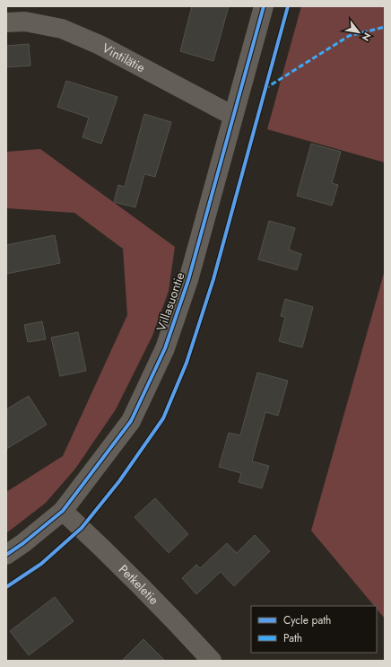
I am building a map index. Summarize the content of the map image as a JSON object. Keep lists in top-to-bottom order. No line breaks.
{"streets":{"street":["Vintilätie","Villasuontie","Petkeletie"]},"crossings":[["Vintilätie","Villasuontie"],["Villasuontie","Petkeletie"]],"legend":["Cycle path","Path"],"north":"bottom right"}
